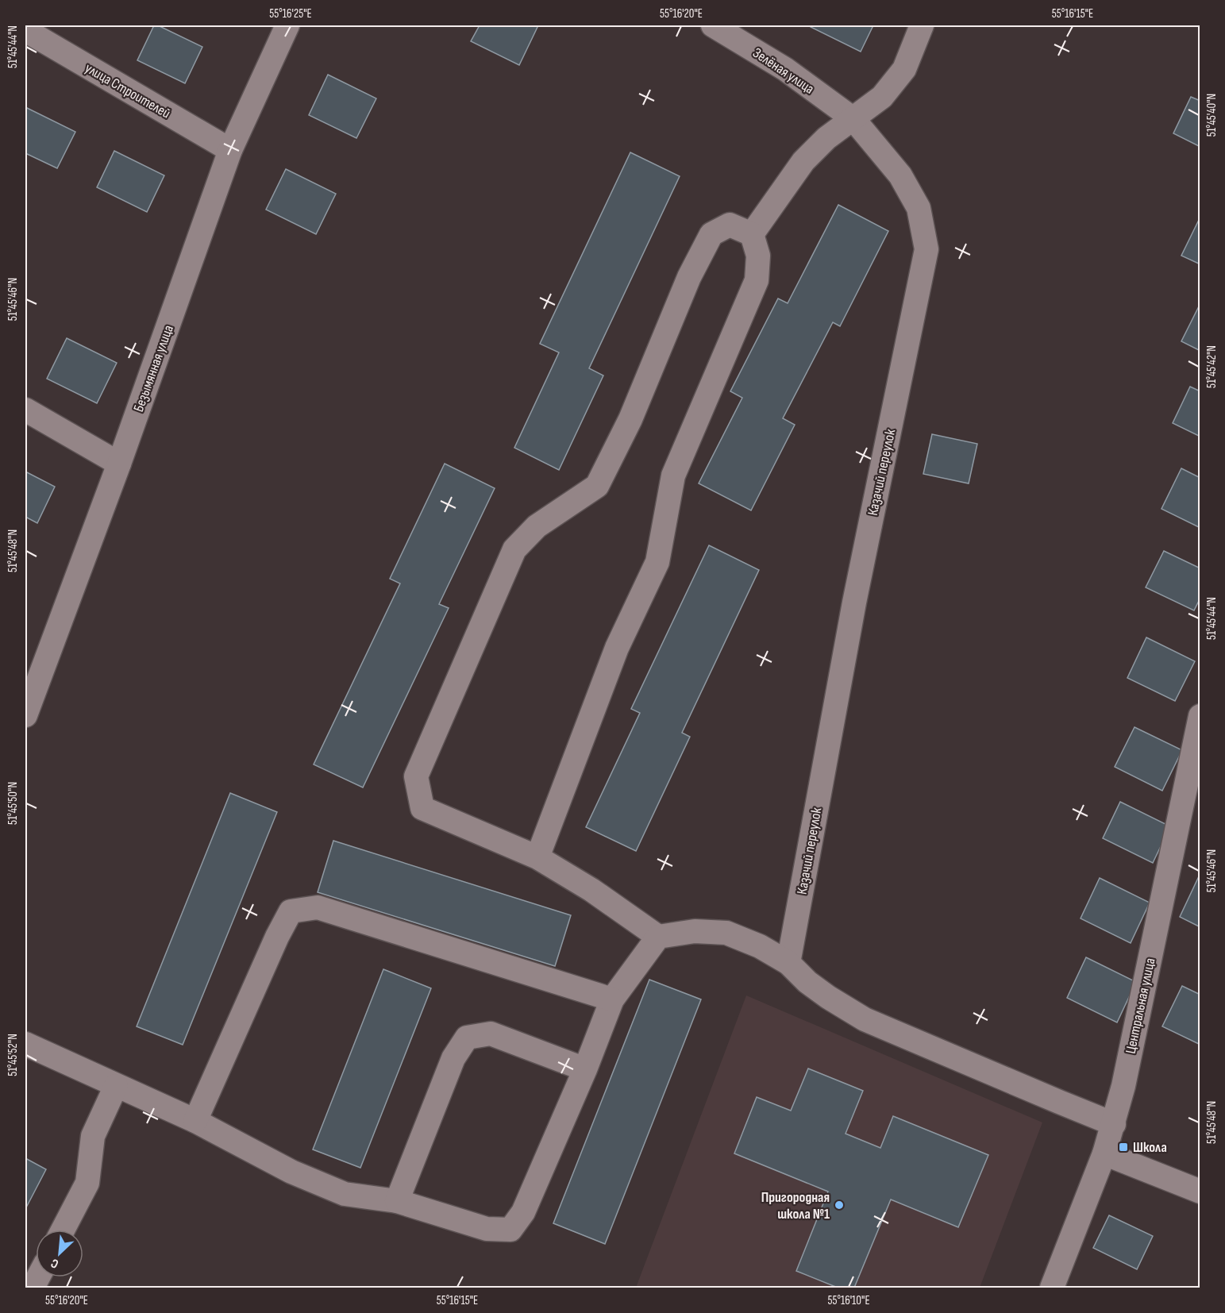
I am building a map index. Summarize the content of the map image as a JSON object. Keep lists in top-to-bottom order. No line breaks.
{"streets":{"street":["Зелёная улица","улица Строителей","Безымянная улица","Казачий переулок","Центральная улица"]},"crossings":[["Зелёная улица","Казачий переулок"],["улица Строителей","Безымянная улица"]],"places":{"transit":["Школа"],"other":["Пригородная школа №1"]},"north":"bottom left","coordinates":["55°16'25\"E","55°16'20\"E","55°16'15\"E","51°45'44\"N","51°45'40\"N","51°45'46\"N","51°45'42\"N","51°45'48\"N","51°45'50\"N","51°45'52\"N","55°16'10\"E"]}
